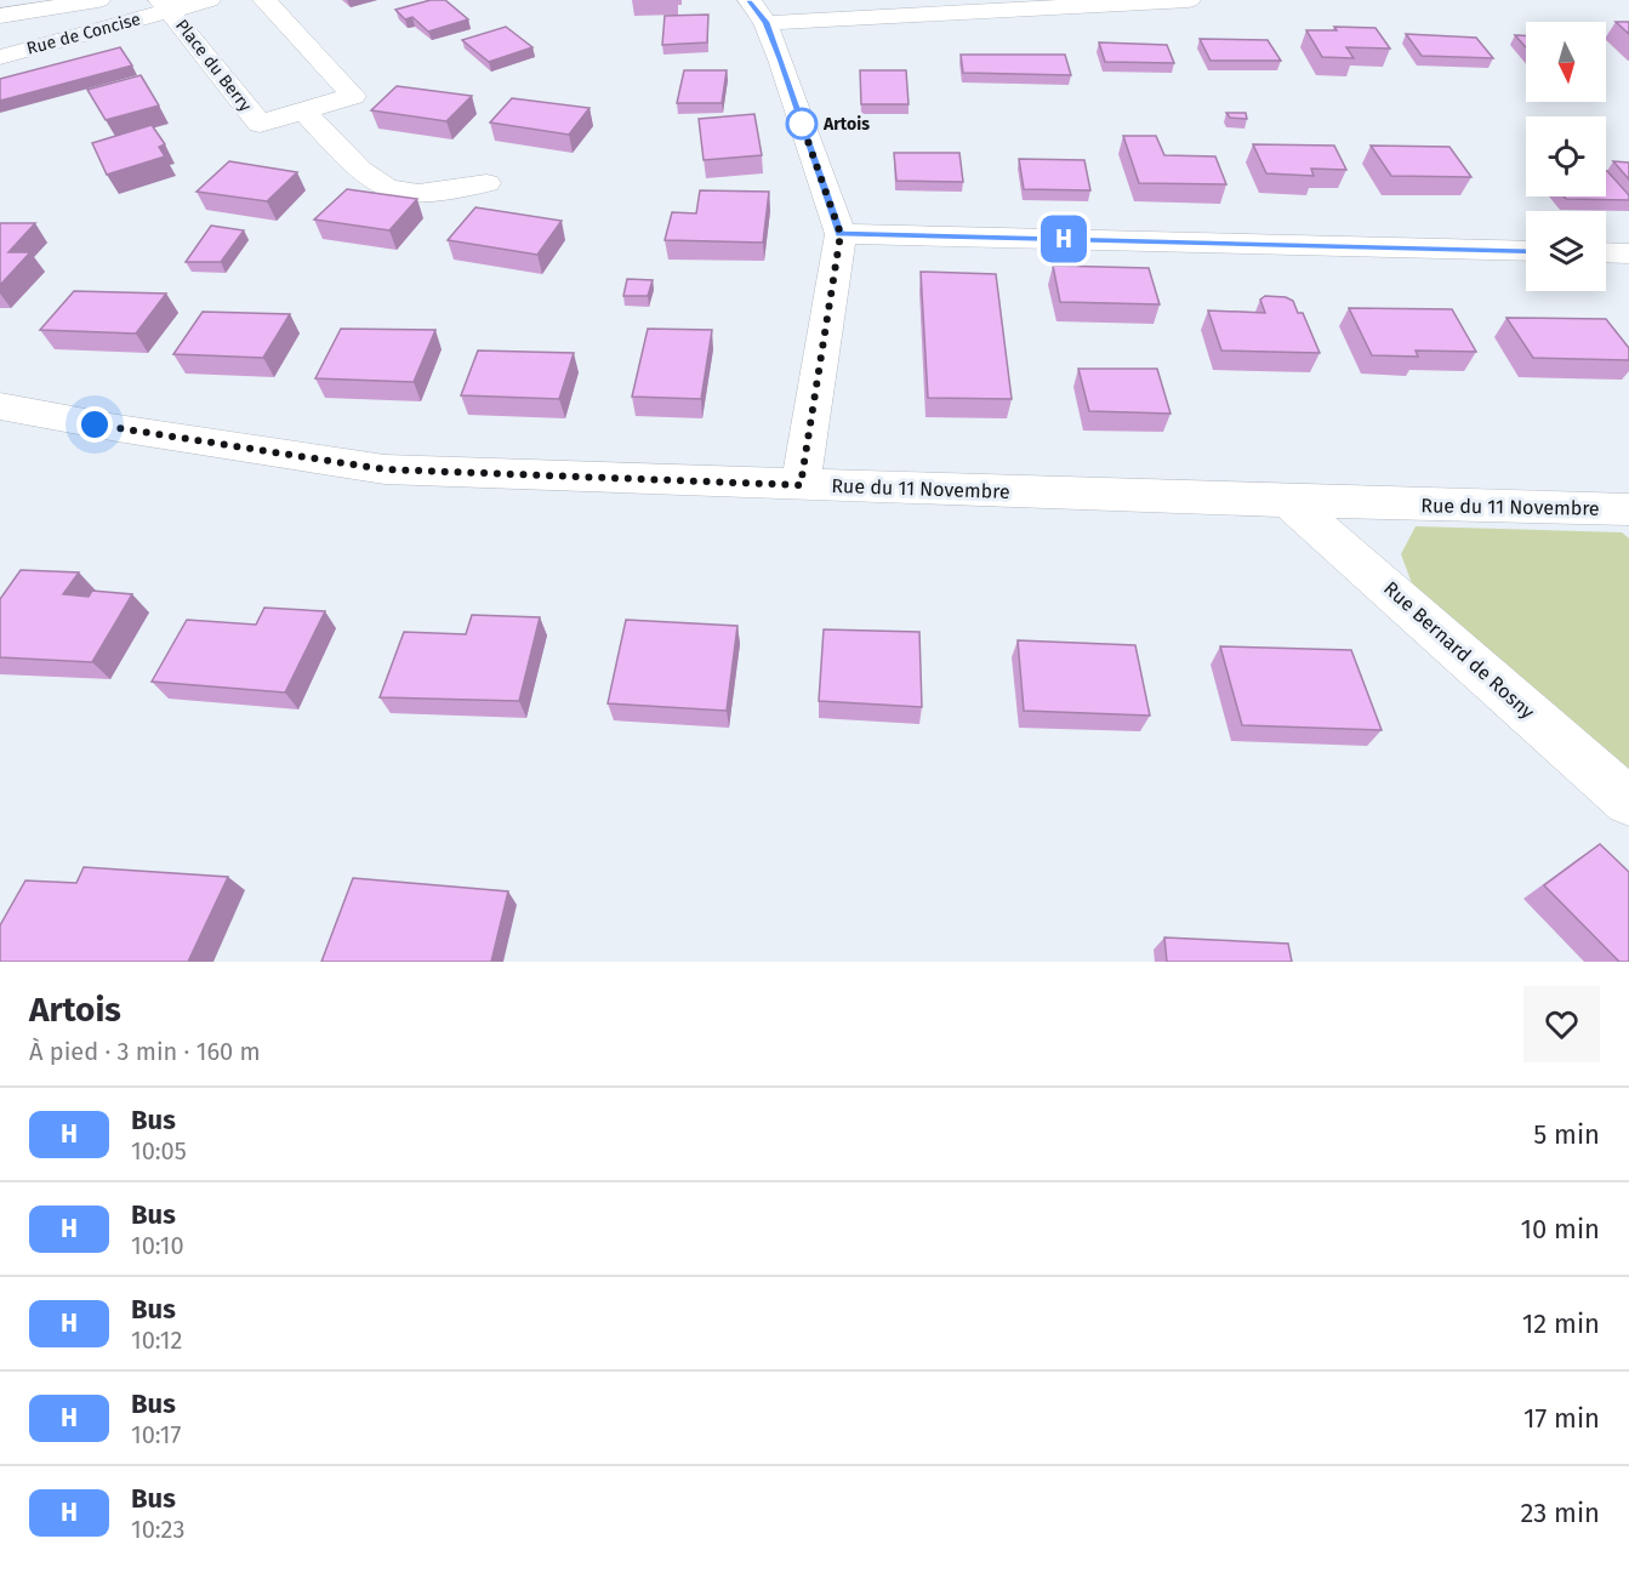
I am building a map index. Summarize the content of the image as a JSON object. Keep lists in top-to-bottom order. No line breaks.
{"streets":{"street":["Rue de Concise","Place du Berry","Rue du 11 Novembre","Rue Bernard de Rosny"]},"crossings":[["Rue de Concise","Place du Berry"],["Rue du 11 Novembre","Rue Bernard de Rosny"]],"places":["Artois"],"lines":["bus line H"],"north":"bottom","page":{"on_map":"H","heading":["Artois","À pied · 3 min · 160 m"],"list":[{"mark":"H","name":"Bus","note":"10:05","value":"5 min"},{"mark":"H","name":"Bus","note":"10:10","value":"10 min"},{"mark":"H","name":"Bus","note":"10:12","value":"12 min"},{"mark":"H","name":"Bus","note":"10:17","value":"17 min"},{"mark":"H","name":"Bus","note":"10:23","value":"23 min"}]}}
